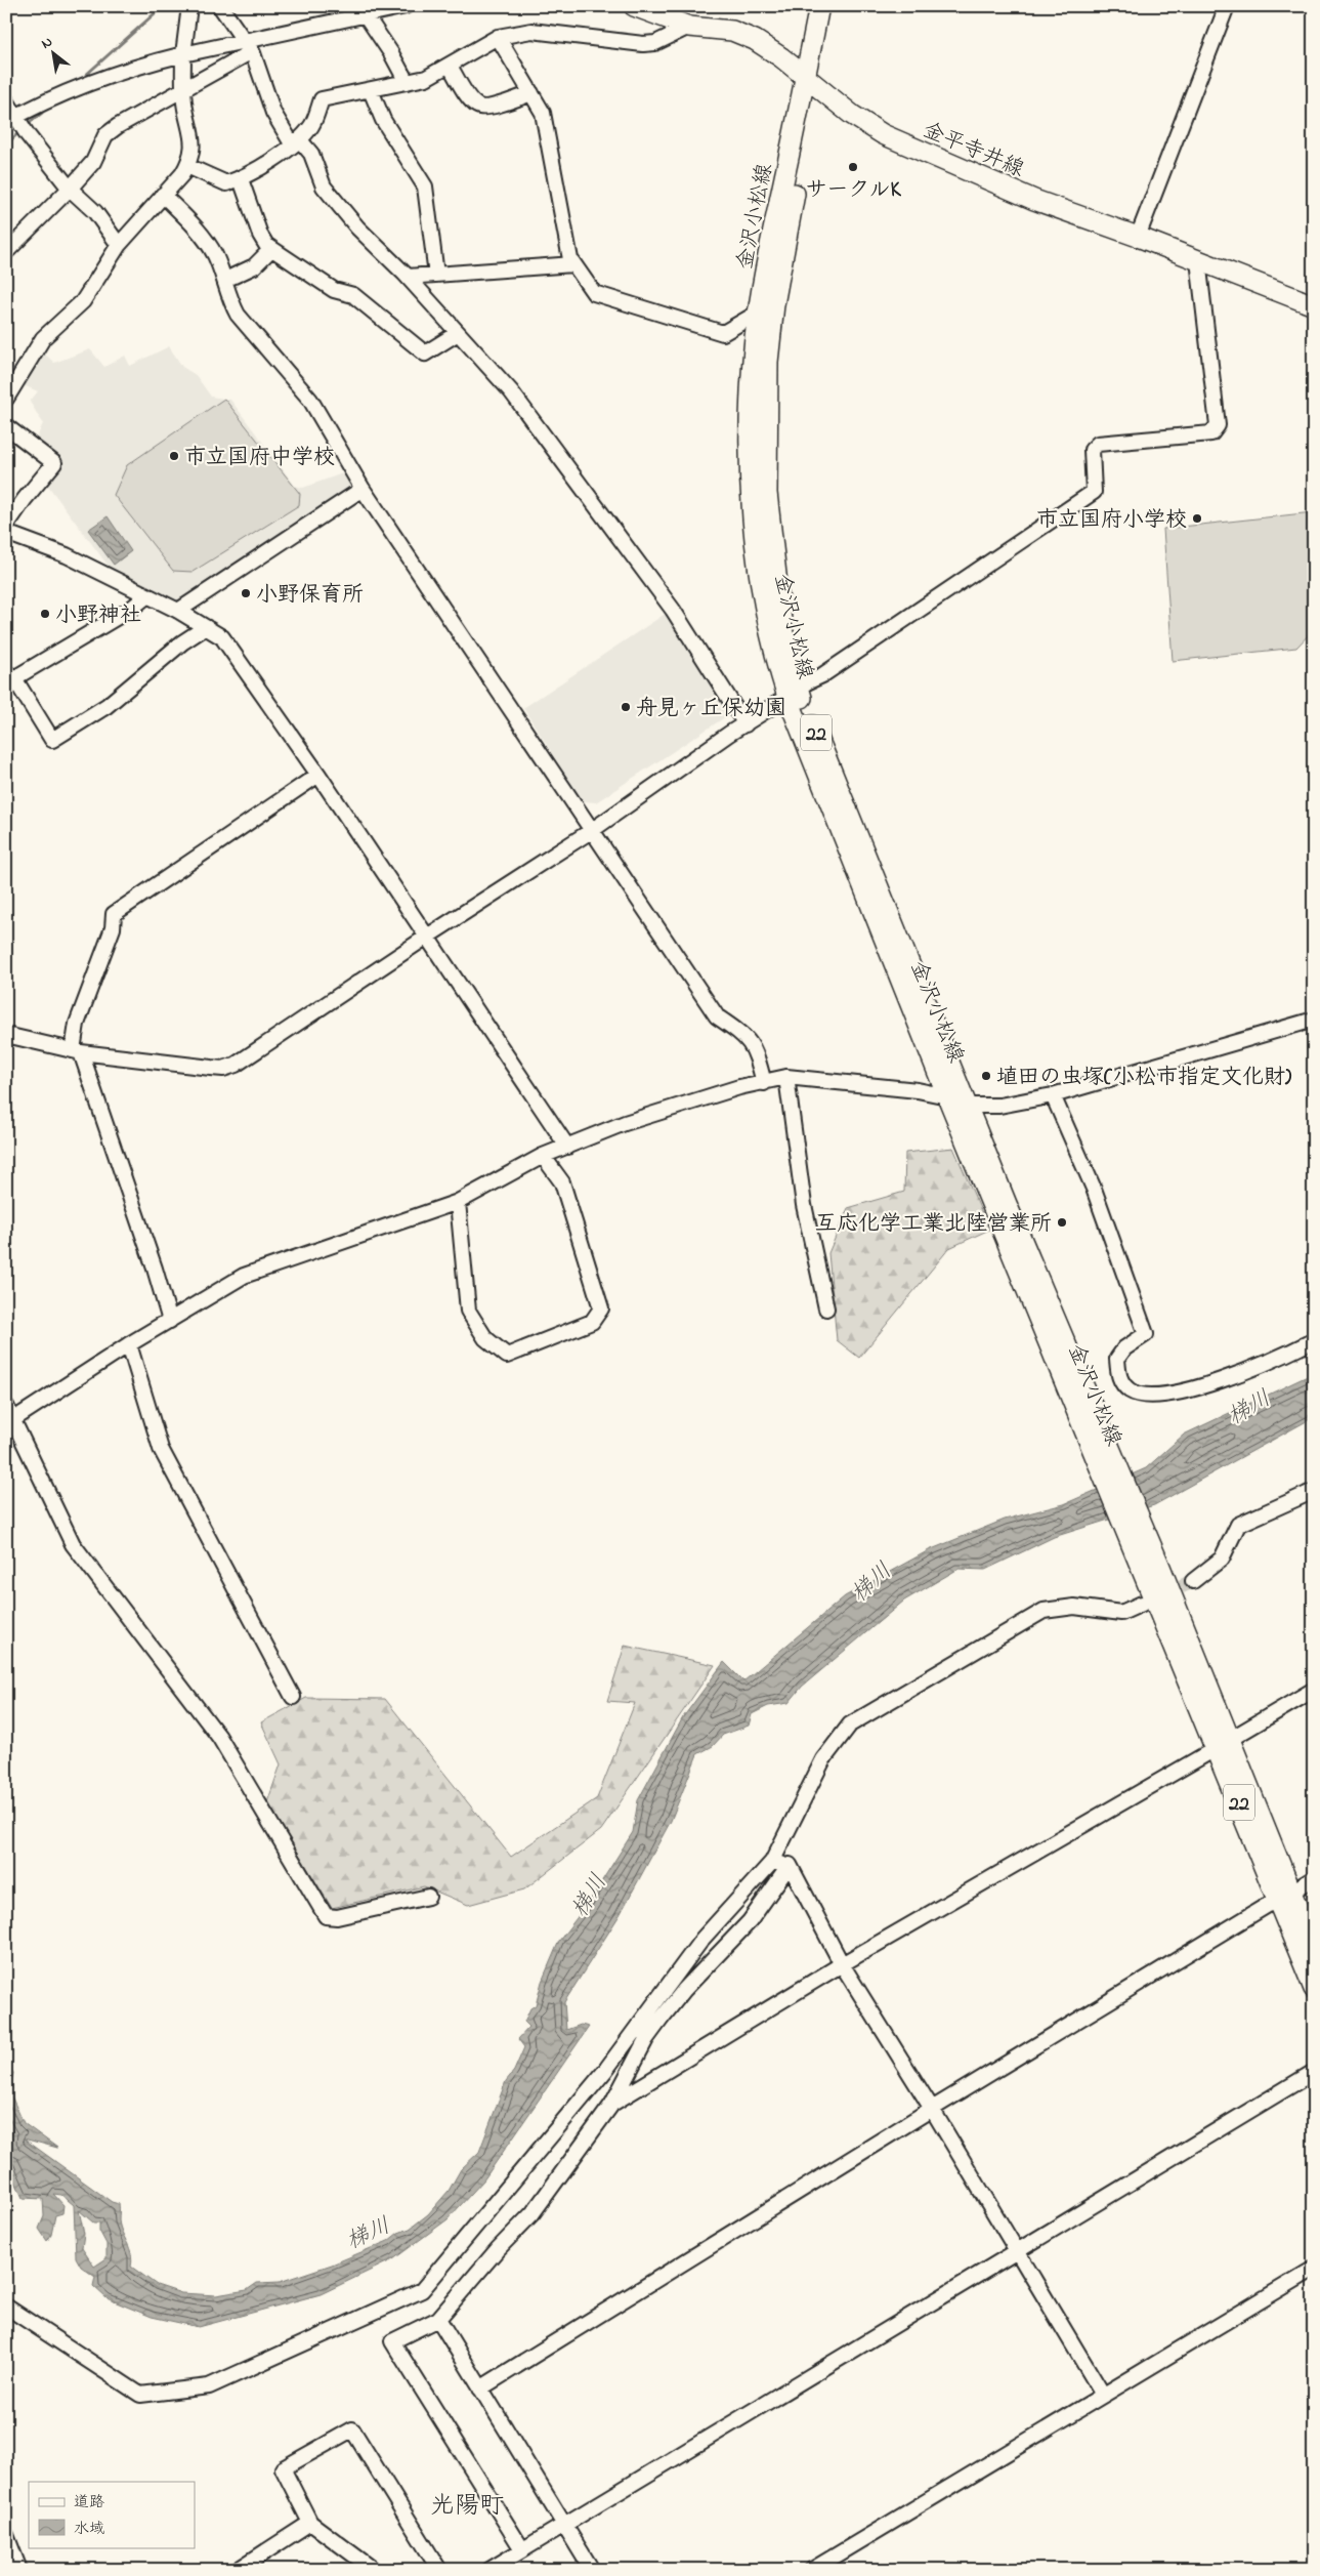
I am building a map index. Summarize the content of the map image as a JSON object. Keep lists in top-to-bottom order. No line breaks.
{"streets":{"main road":["金平寺井線","金沢小松線","22"]},"crossings":[["金平寺井線","金沢小松線"]],"districts":["光陽町"],"water":["梯川"],"places":["サークルK","市立国府中学校","市立国府小学校","小野保育所","小野神社","舟見ヶ丘保幼園","埴田の虫塚(小松市指定文化財)","互応化学工業北陸営業所"],"legend":["道路","水域"],"north":"top left"}
